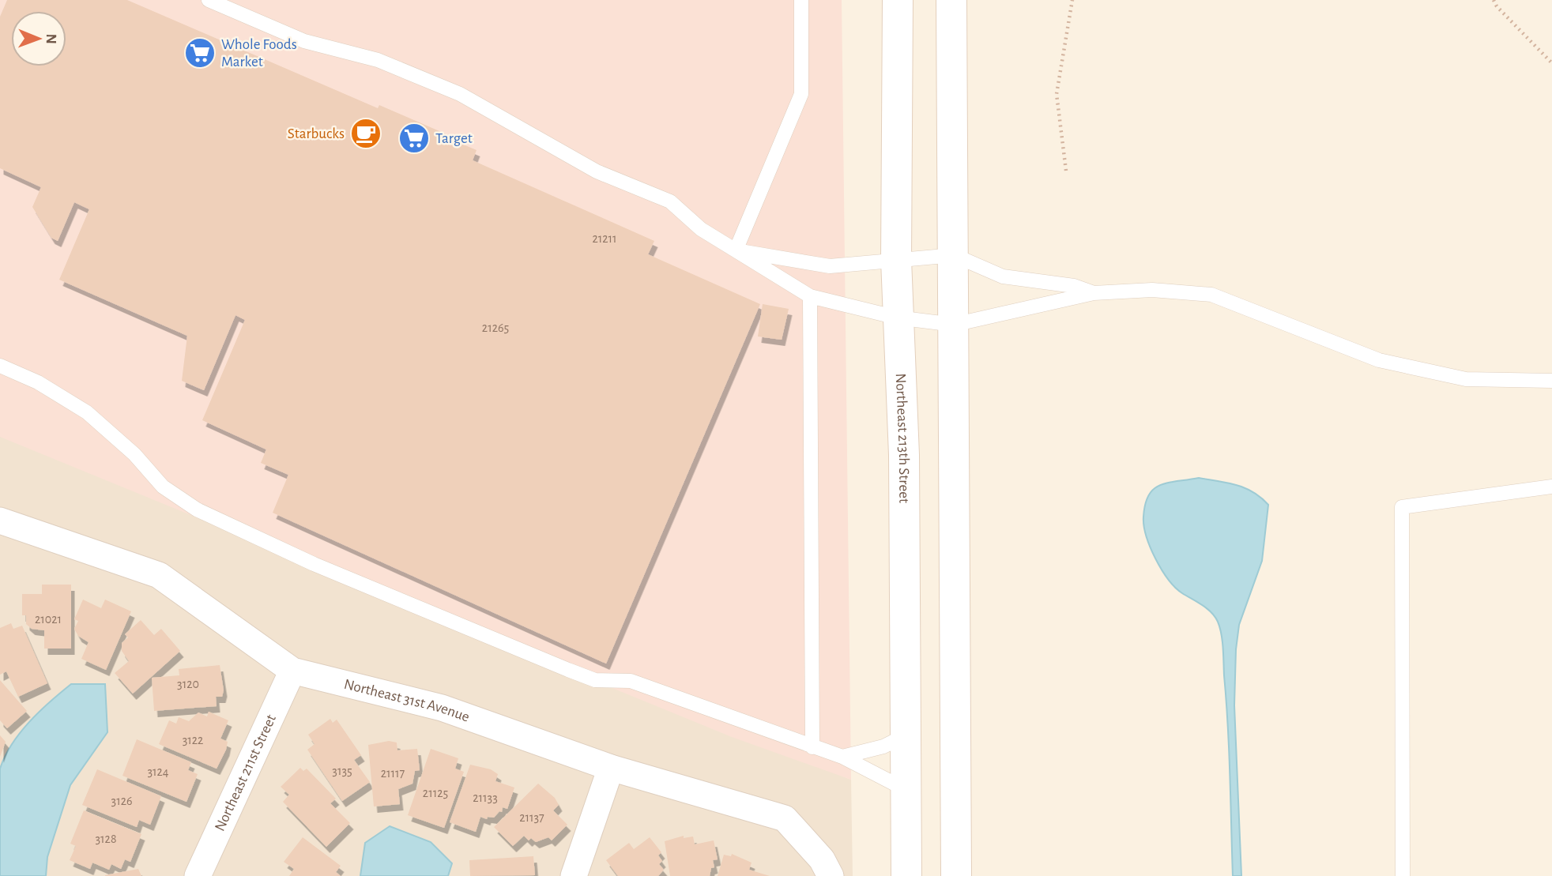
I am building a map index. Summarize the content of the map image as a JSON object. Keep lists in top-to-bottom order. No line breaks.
{"streets":{"street":["Northeast 213th Street","Northeast 31st Avenue","Northeast 211st Street"]},"crossings":[["Northeast 31st Avenue","Northeast 211st Street"]],"places":{"supermarket":["Whole Foods Market","Target"],"cafe":["Starbucks"]},"house_numbers":["21211","21265","21021","3120","3122","3135","3124","21117","21125","21133","3126","21137","3128"],"north":"right"}
